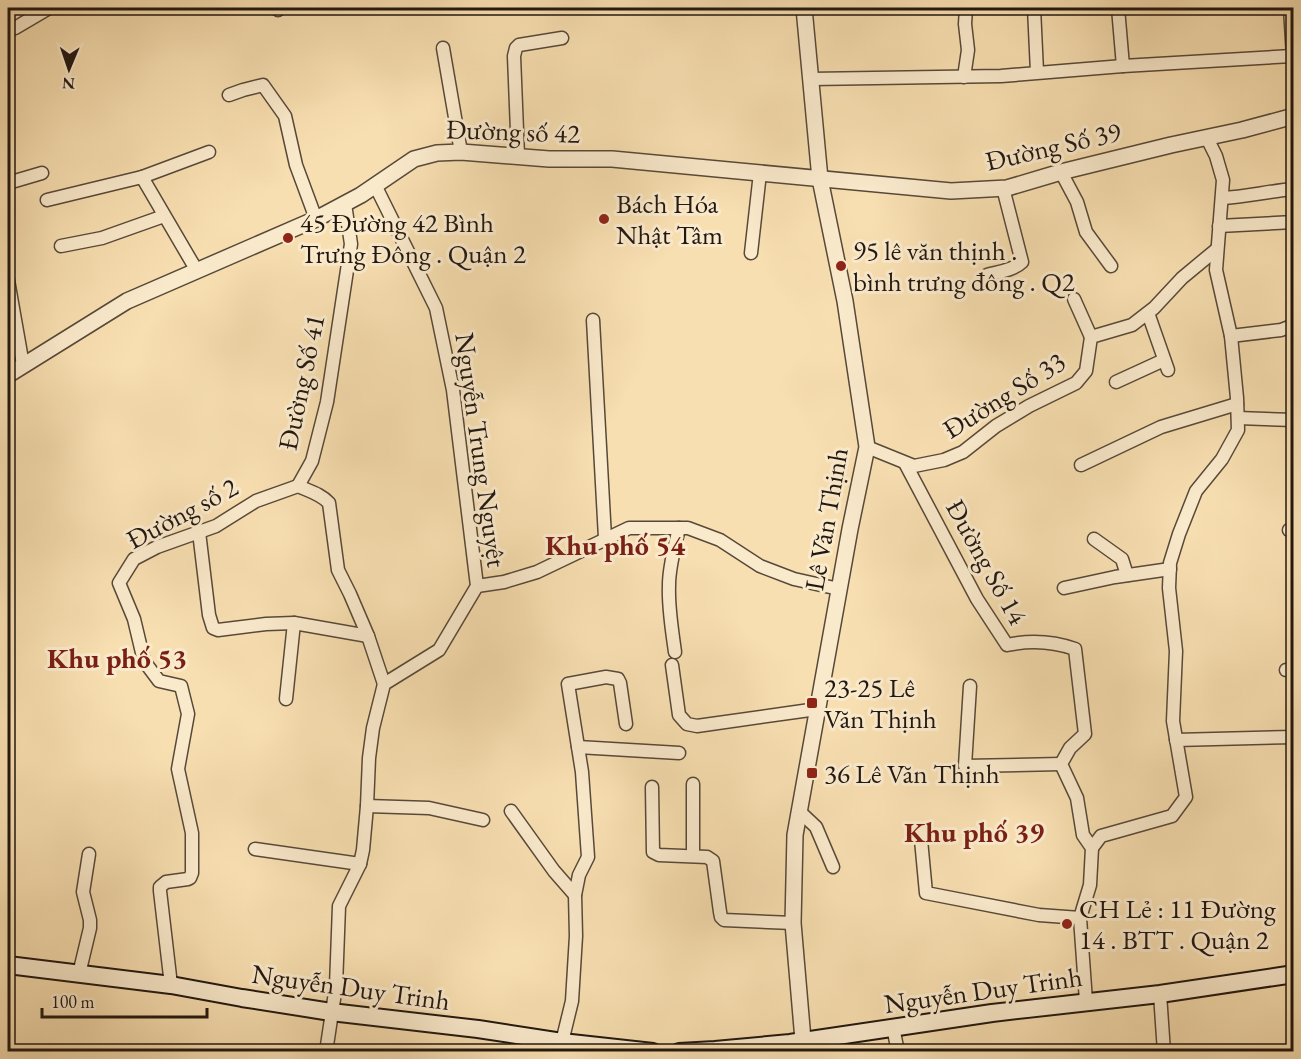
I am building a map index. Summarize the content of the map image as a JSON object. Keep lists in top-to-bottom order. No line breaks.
{"streets":{"main road":["Nguyễn Duy Trinh"],"street":["Đường số 42","Đường Số 39","Đường Số 41","Đường Số 33","Nguyễn Trung Nguyệt","Đường số 2","Lê Văn Thịnh","Đường Số 14"]},"crossings":[["Đường số 42","Đường Số 39"],["Đường số 42","Đường Số 41"],["Đường số 42","Nguyễn Trung Nguyệt"],["Đường số 42","Lê Văn Thịnh"],["Đường Số 39","Lê Văn Thịnh"],["Đường Số 41","Nguyễn Trung Nguyệt"],["Đường Số 41","Đường số 2"],["Đường Số 33","Lê Văn Thịnh"],["Đường Số 33","Đường Số 14"],["Đường số 2","Nguyễn Duy Trinh"],["Lê Văn Thịnh","Nguyễn Duy Trinh"]],"districts":["Khu phố 54","Khu phố 53","Khu phố 39"],"places":{"other":["Bách Hóa Nhật Tâm","45 Đường 42 Bình Trưng Đông . Quận 2","95 lê văn thịnh . bình trưng đông . Q2","CH Lẻ : 11 Đường 14 . BTT . Quận 2"],"transit":["23-25 Lê Văn Thịnh","36 Lê Văn Thịnh"]},"scale_bar":"100 m","north":"bottom"}
